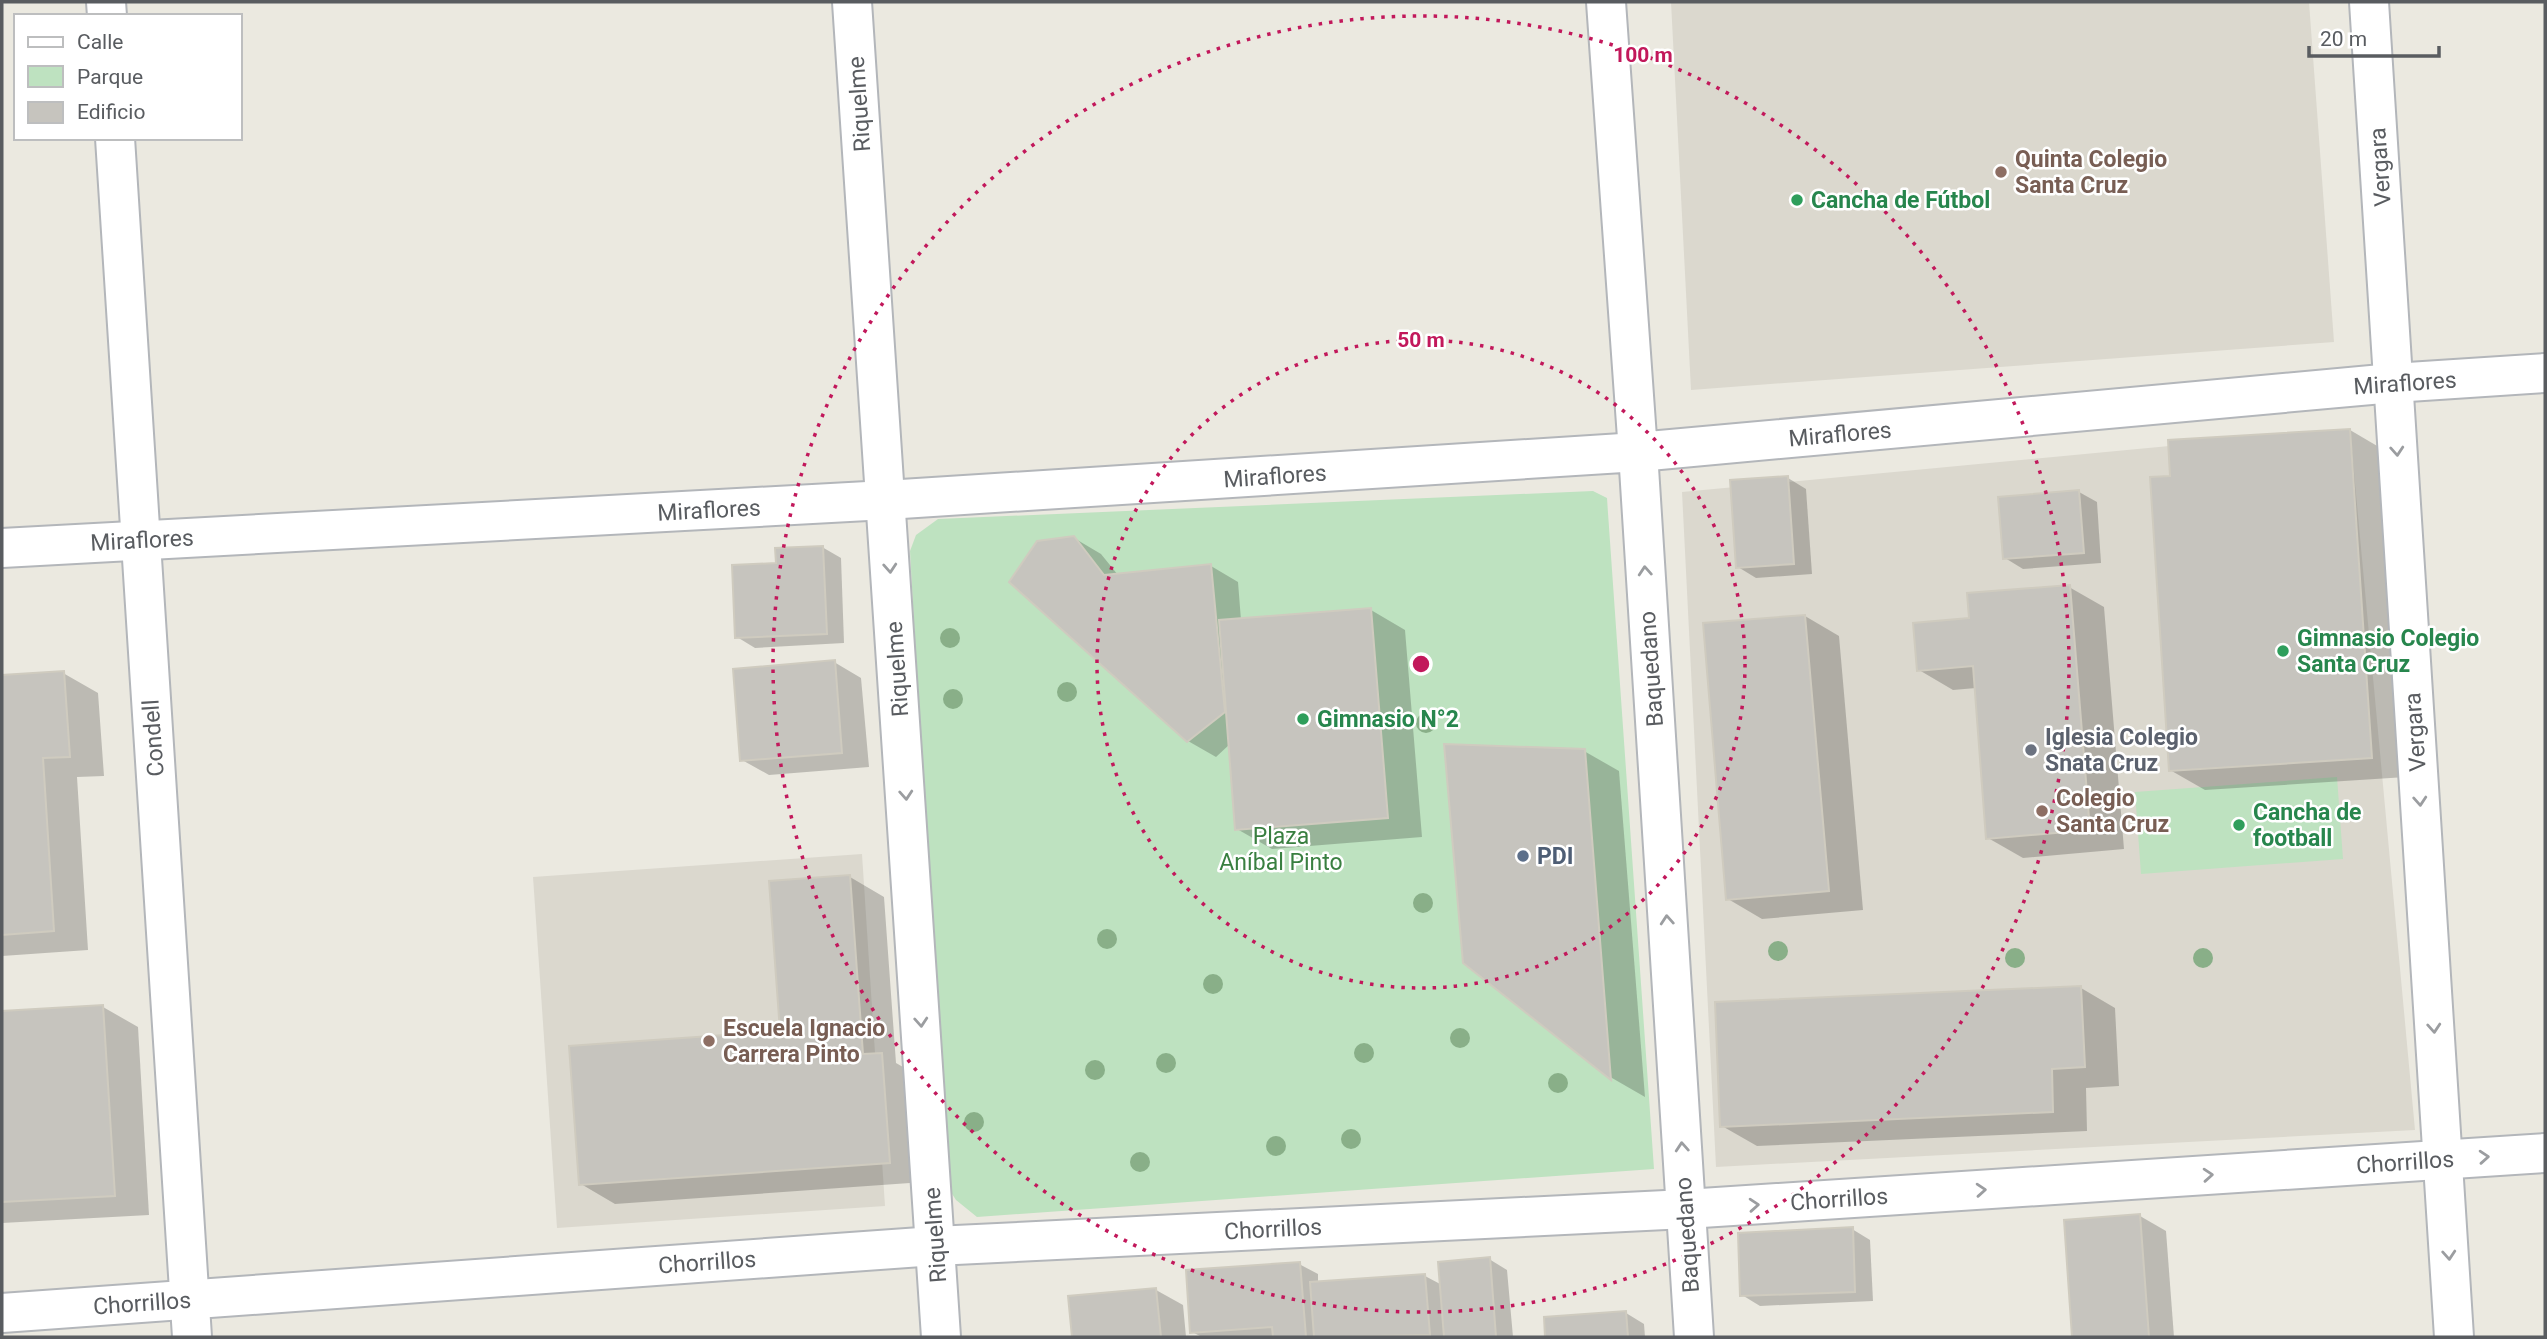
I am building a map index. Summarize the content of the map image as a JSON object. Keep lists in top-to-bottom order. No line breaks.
{"streets":{"street":["Riquelme","Vergara","Miraflores","Baquedano","Condell","Chorrillos"]},"crossings":[["Riquelme","Miraflores"],["Riquelme","Chorrillos"],["Vergara","Miraflores"],["Vergara","Chorrillos"],["Miraflores","Baquedano"],["Miraflores","Condell"],["Baquedano","Chorrillos"],["Condell","Chorrillos"]],"one_way":["Riquelme","Vergara","Baquedano"],"parks":["Plaza Aníbal Pinto"],"places":["Quinta Colegio Santa Cruz","Cancha de Fútbol","Gimnasio Colegio Santa Cruz","Gimnasio N°2","Iglesia Colegio Snata Cruz","Colegio Santa Cruz","Cancha de football","PDI","Escuela Ignacio Carrera Pinto"],"legend":["Calle","Parque","Edificio"],"scale_bar":"20 m","rings":["100 m","50 m"]}
